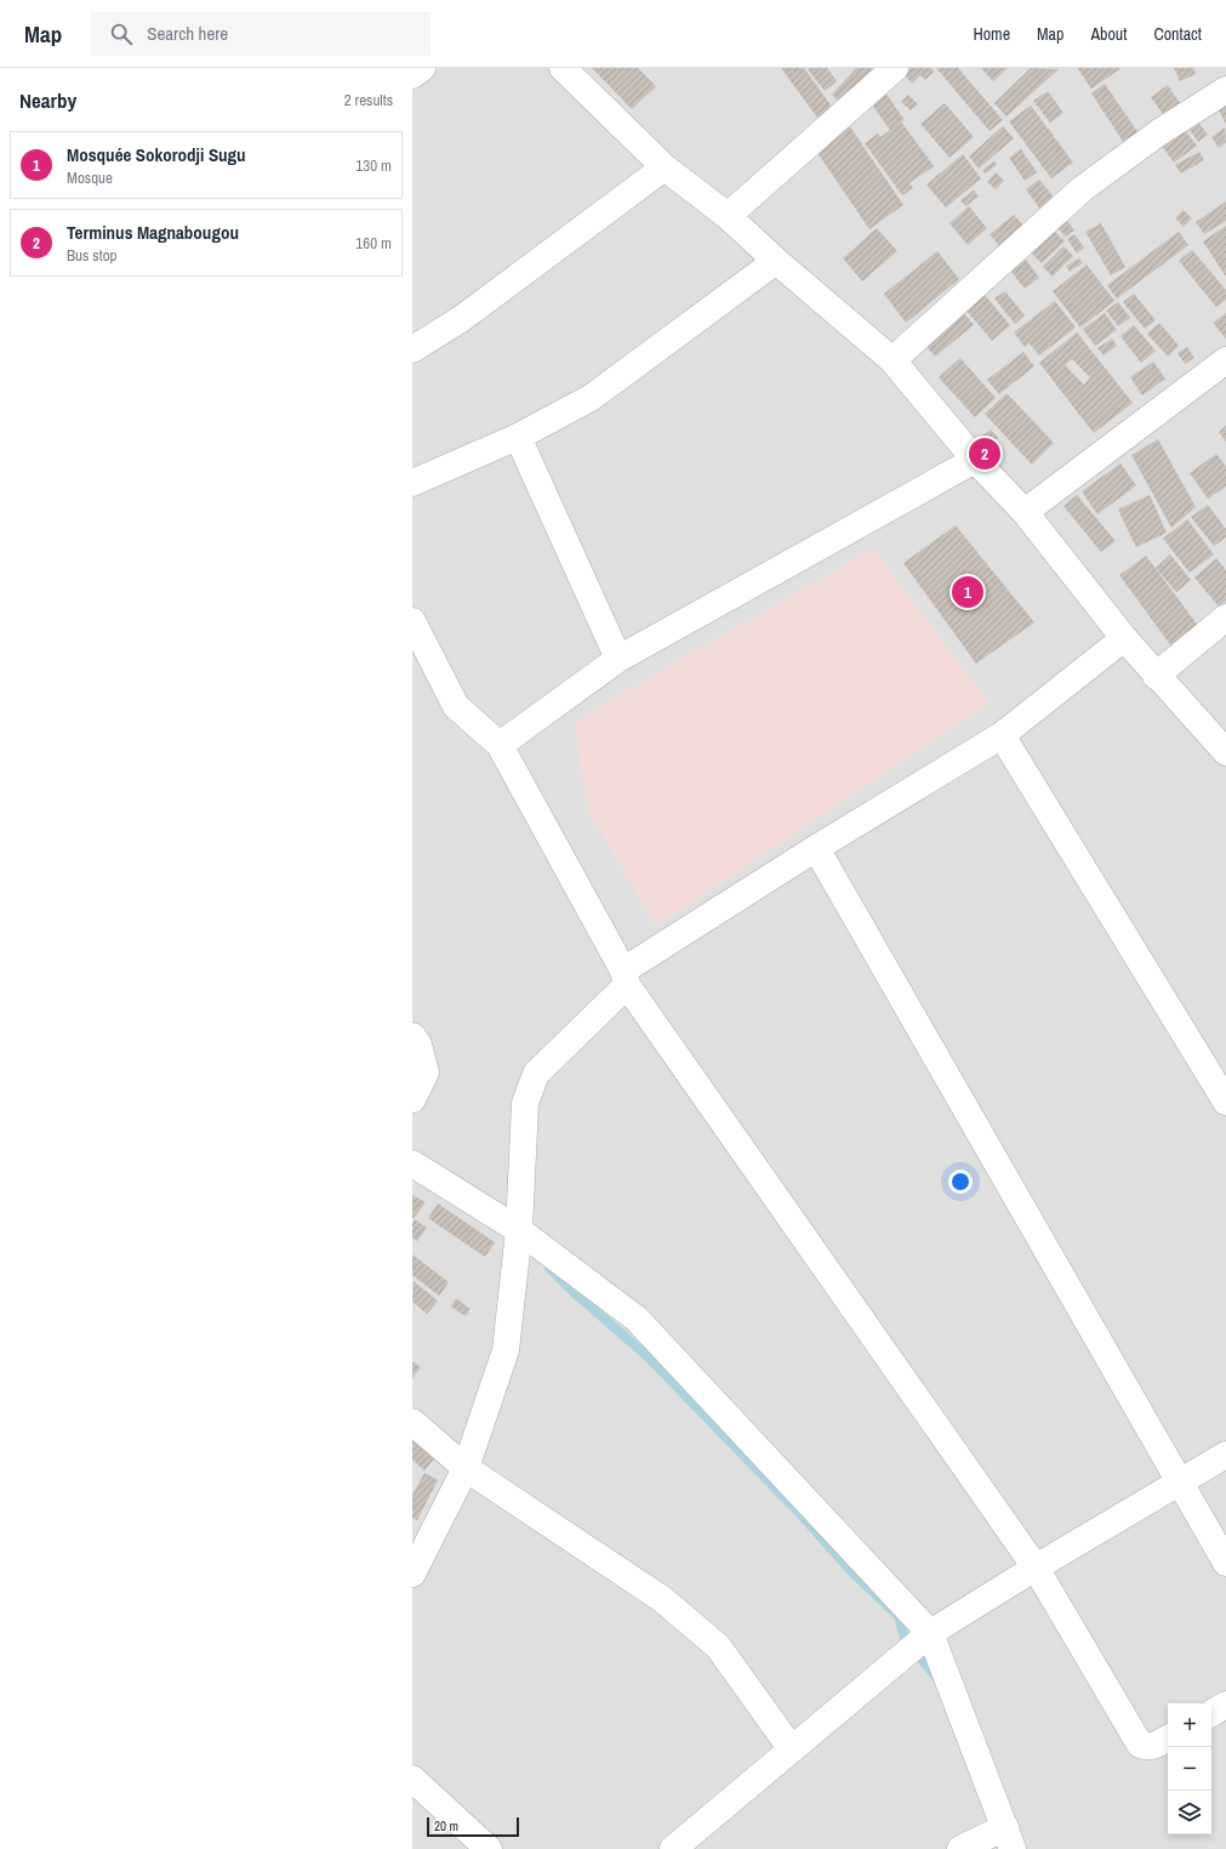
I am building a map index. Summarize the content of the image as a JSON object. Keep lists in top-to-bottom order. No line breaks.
{"scale_bar":"20 m","page":{"header":"Map","search":"Search here","nav":["Home","Map","About","Contact"],"heading":["Nearby","2 results"],"list":[{"mark":"1","name":"Mosquée Sokorodji Sugu","note":"Mosque","value":"130 m"},{"mark":"2","name":"Terminus Magnabougou","note":"Bus stop","value":"160 m"}],"pins":["2","1"],"map_buttons":["+","−"],"scale":"20 m"}}
